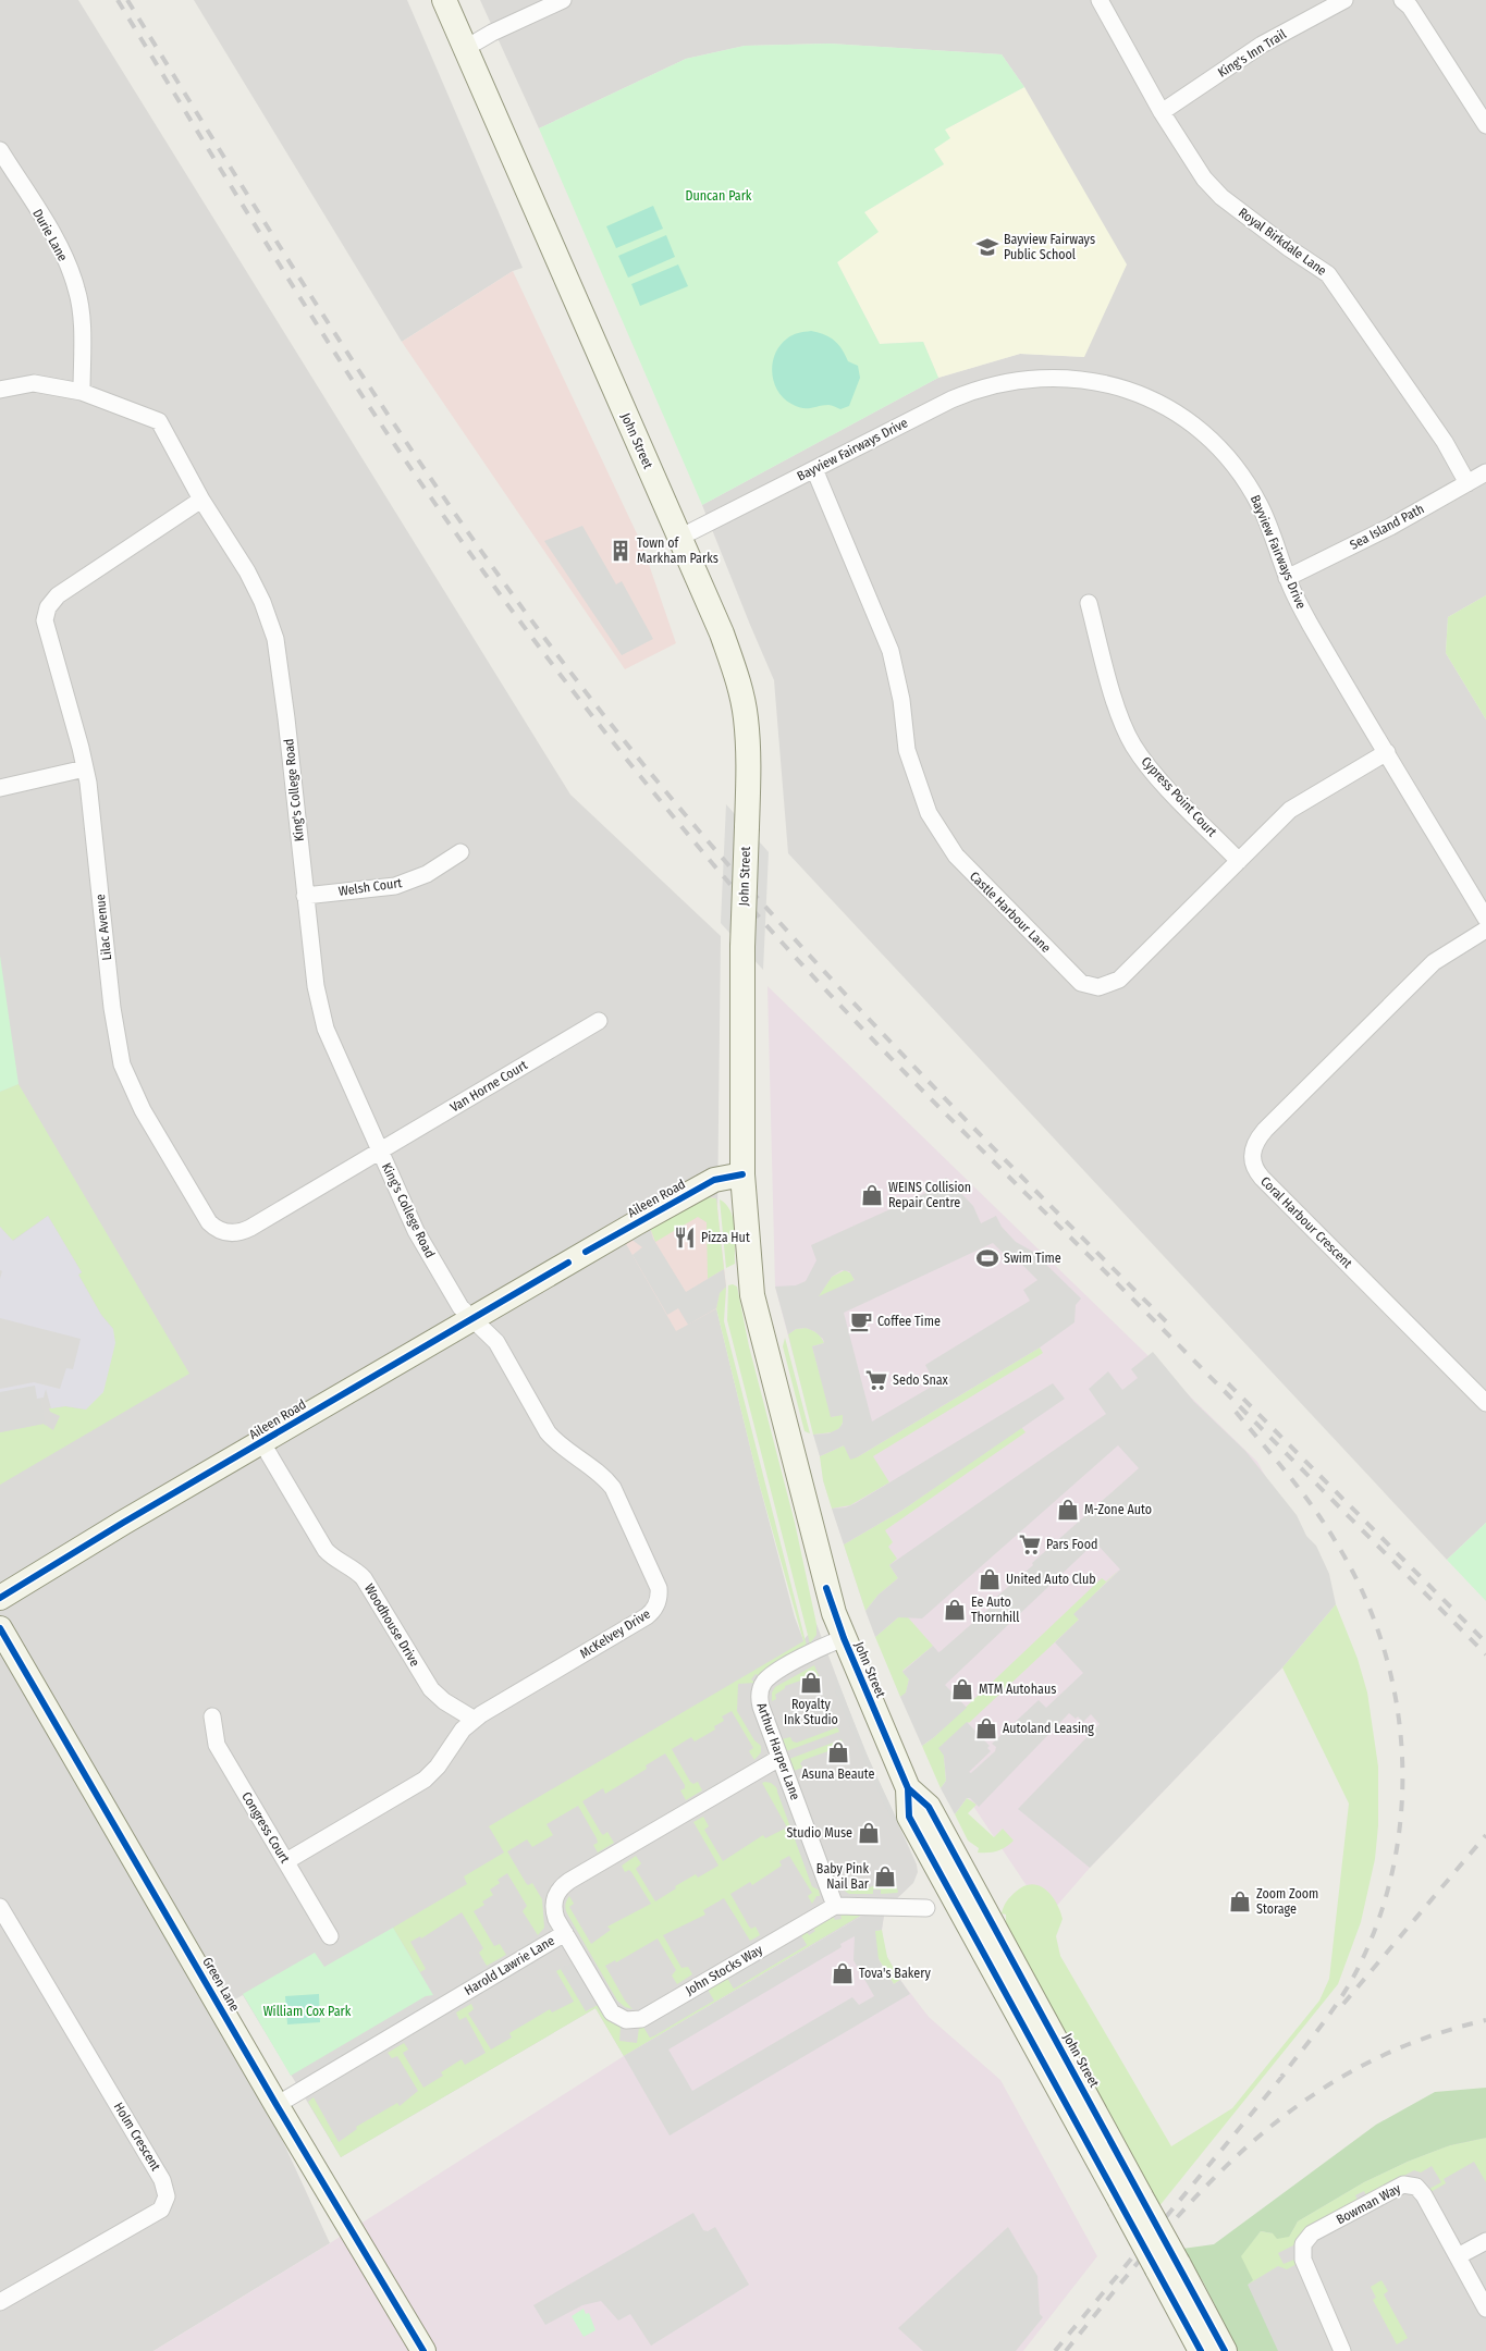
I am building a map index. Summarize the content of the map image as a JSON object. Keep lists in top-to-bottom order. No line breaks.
{"streets":{"main road":["John Street","Aileen Road","Green Lane"],"street":["King's Inn Trail","Durie Lane","Royal Birkdale Lane","Bayview Fairways Drive","Sea Island Path","King's College Road","Cypress Point Court","Welsh Court","Castle Harbour Lane","Lilac Avenue","Van Horne Court","Coral Harbour Crescent","Woodhouse Drive","McKelvey Drive","Arthur Harper Lane","Congress Court","Harold Lawrie Lane","John Stocks Way","Holm Crescent","Bowman Way"]},"crossings":[["King's Inn Trail","Royal Birkdale Lane"],["Durie Lane","King's College Road"],["Royal Birkdale Lane","Sea Island Path"],["John Street","Bayview Fairways Drive"],["John Street","Aileen Road"],["John Street","Arthur Harper Lane"],["Bayview Fairways Drive","Sea Island Path"],["Bayview Fairways Drive","Castle Harbour Lane"],["King's College Road","Welsh Court"],["King's College Road","Lilac Avenue"],["King's College Road","Van Horne Court"],["King's College Road","Aileen Road"],["King's College Road","McKelvey Drive"],["Cypress Point Court","Castle Harbour Lane"],["Lilac Avenue","Van Horne Court"],["Aileen Road","Woodhouse Drive"],["Aileen Road","McKelvey Drive"],["Woodhouse Drive","McKelvey Drive"],["McKelvey Drive","Congress Court"],["Arthur Harper Lane","Harold Lawrie Lane"],["Arthur Harper Lane","John Stocks Way"],["Harold Lawrie Lane","John Stocks Way"],["Harold Lawrie Lane","Green Lane"]],"parks":["Duncan Park","William Cox Park"],"places":{"school or university":["Bayview Fairways Public School"],"building":["Town of Markham Parks"],"shop":["WEINS Collision Repair Centre","M-Zone Auto","United Auto Club","Ee Auto Thornhill","Royalty Ink Studio","MTM Autohaus","Autoland Leasing","Asuna Beaute","Studio Muse","Baby Pink Nail Bar","Zoom Zoom Storage","Tova's Bakery"],"restaurant":["Pizza Hut"],"sports":["Swim Time"],"cafe":["Coffee Time"],"supermarket":["Sedo Snax","Pars Food"]}}
